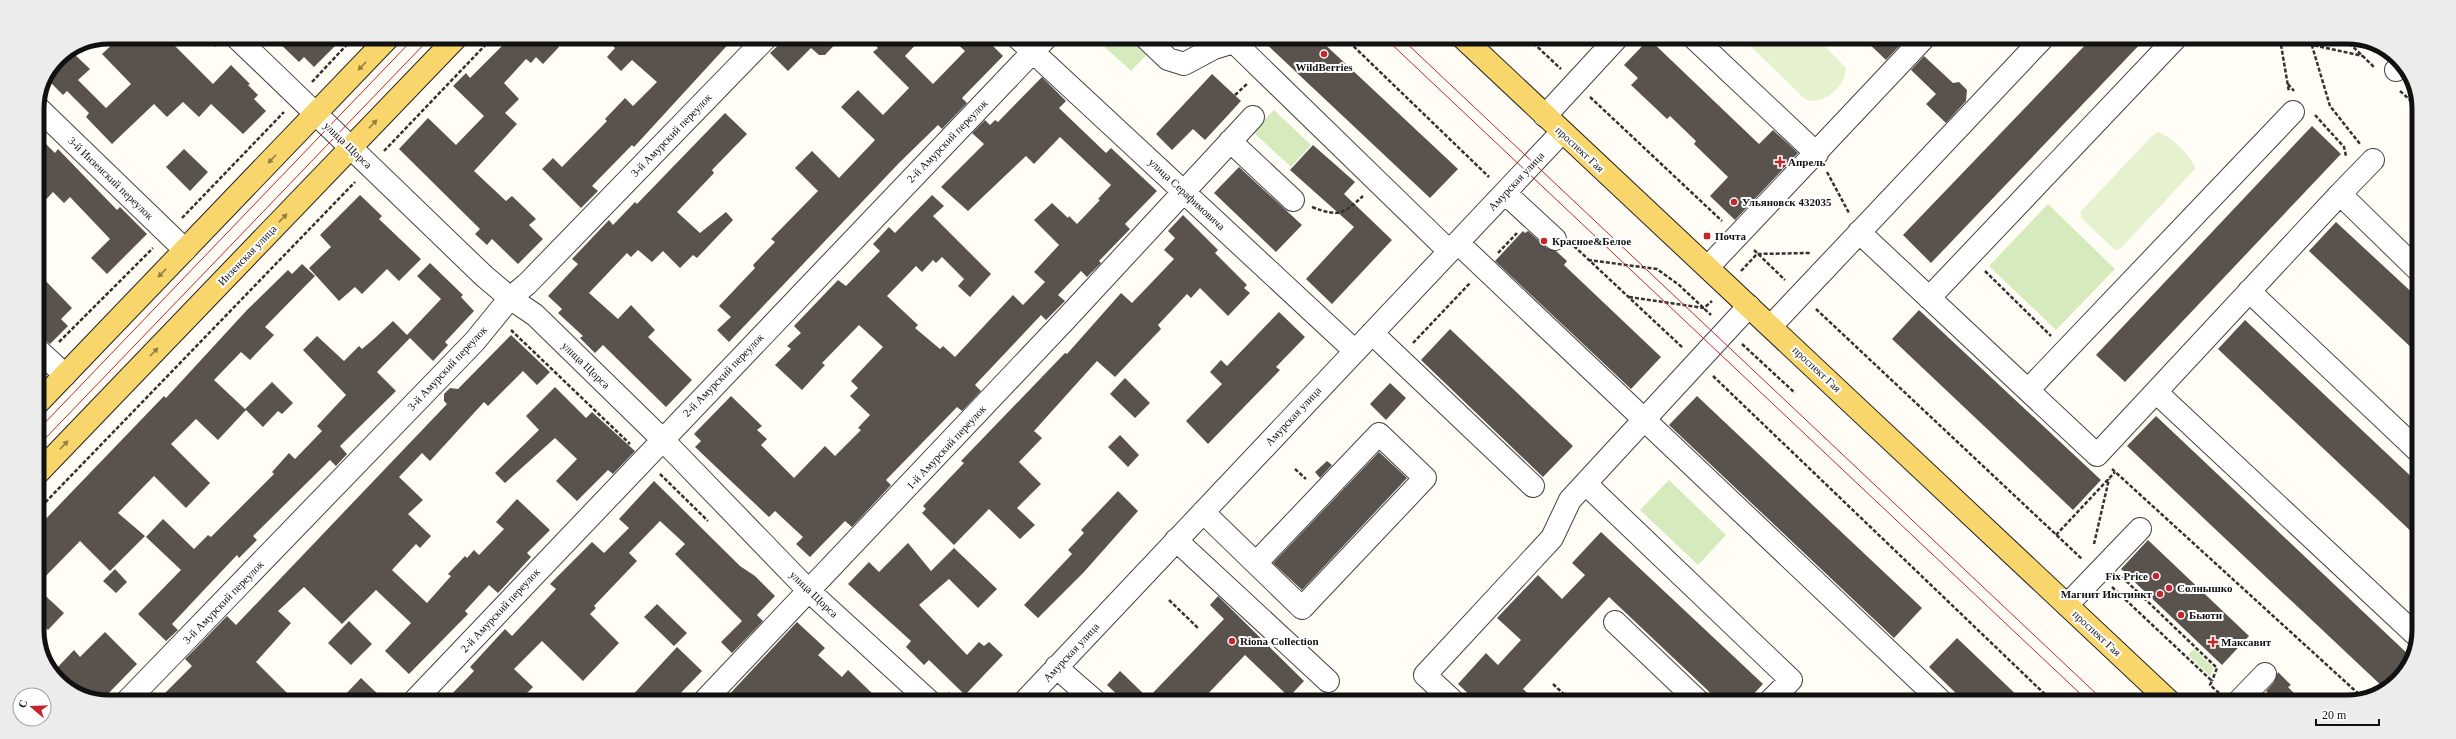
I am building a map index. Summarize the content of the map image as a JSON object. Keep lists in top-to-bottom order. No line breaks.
{"streets":{"main road":["проспект Гая","Инзенская улица"],"street":["3-й Амурский переулок","2-й Амурский переулок","улица Щорса","3-й Инзенский переулок","Амурская улица","улица Серафимовича","1-й Амурский переулок"]},"crossings":[["3-й Амурский переулок","улица Щорса"],["2-й Амурский переулок","улица Щорса"],["улица Щорса","Инзенская улица"],["улица Щорса","1-й Амурский переулок"],["проспект Гая","Амурская улица"],["Амурская улица","улица Серафимовича"],["улица Серафимовича","1-й Амурский переулок"]],"places":{"other":["WildBerries","Ульяновск 432035","Красное&Белое","Fix Price","Солнышко","Магнит Инстинкт","Бьюти","Riona Collection"],"health":["Апрель","Максавит"],"transit":["Почта"]},"scale_bar":"20 m","north":"left"}
